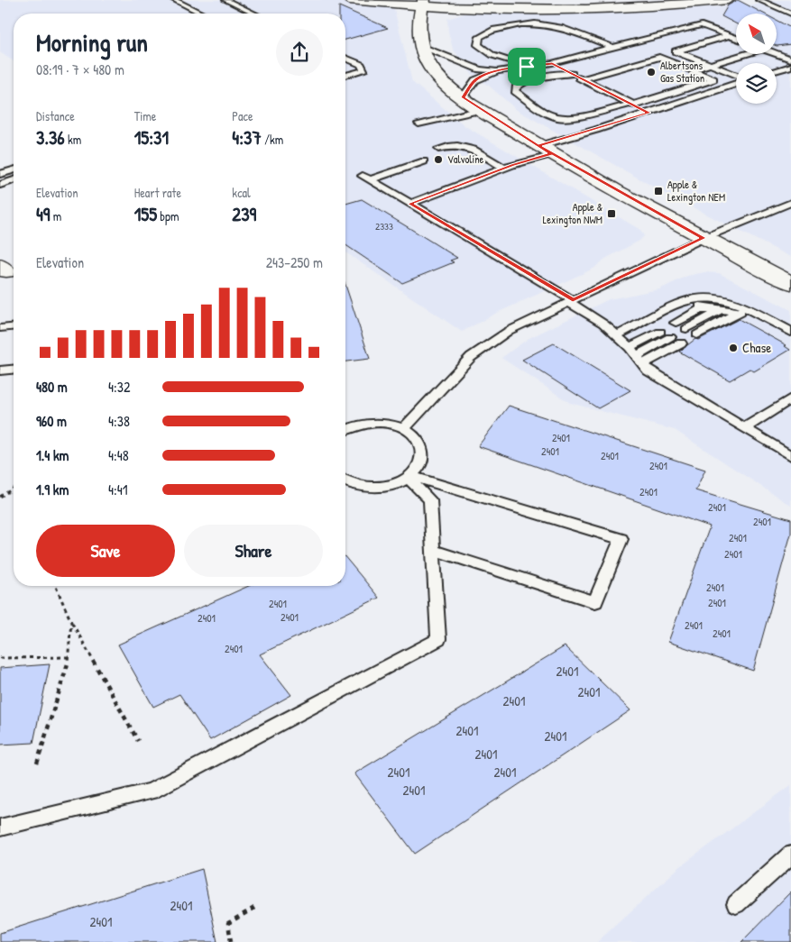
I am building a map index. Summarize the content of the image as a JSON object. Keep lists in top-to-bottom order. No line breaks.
{"places":{"other":["Albertsons Gas Station","Valvoline","Chase"],"transit":["Apple & Lexington NEM","Apple & Lexington NWM"]},"house_numbers":["2333","2401","2401","2401","2401","2401","2401","2401","2401","2401","2401","2401","2401","2401","2401","2401","2401","2401","2401","2401","2401","2401","2401","2401","2401","2401","2401","2401","2401"],"north":"top left","page":{"heading":["Morning run","08:19 · 7 × 480 m"],"stats":[["Distance","3.36 km"],["Time","15:31"],["Pace","4:37 /km"],["Elevation","49 m"],["Heart rate","155 bpm"],["kcal","239"]],"chart":["Elevation","243–250 m"],"list":[{"name":"480 m","note":"4:32"},{"name":"960 m","note":"4:38"},{"name":"1.4 km","note":"4:48"},{"name":"1.9 km","note":"4:41"}],"buttons":["Save","Share"]}}
